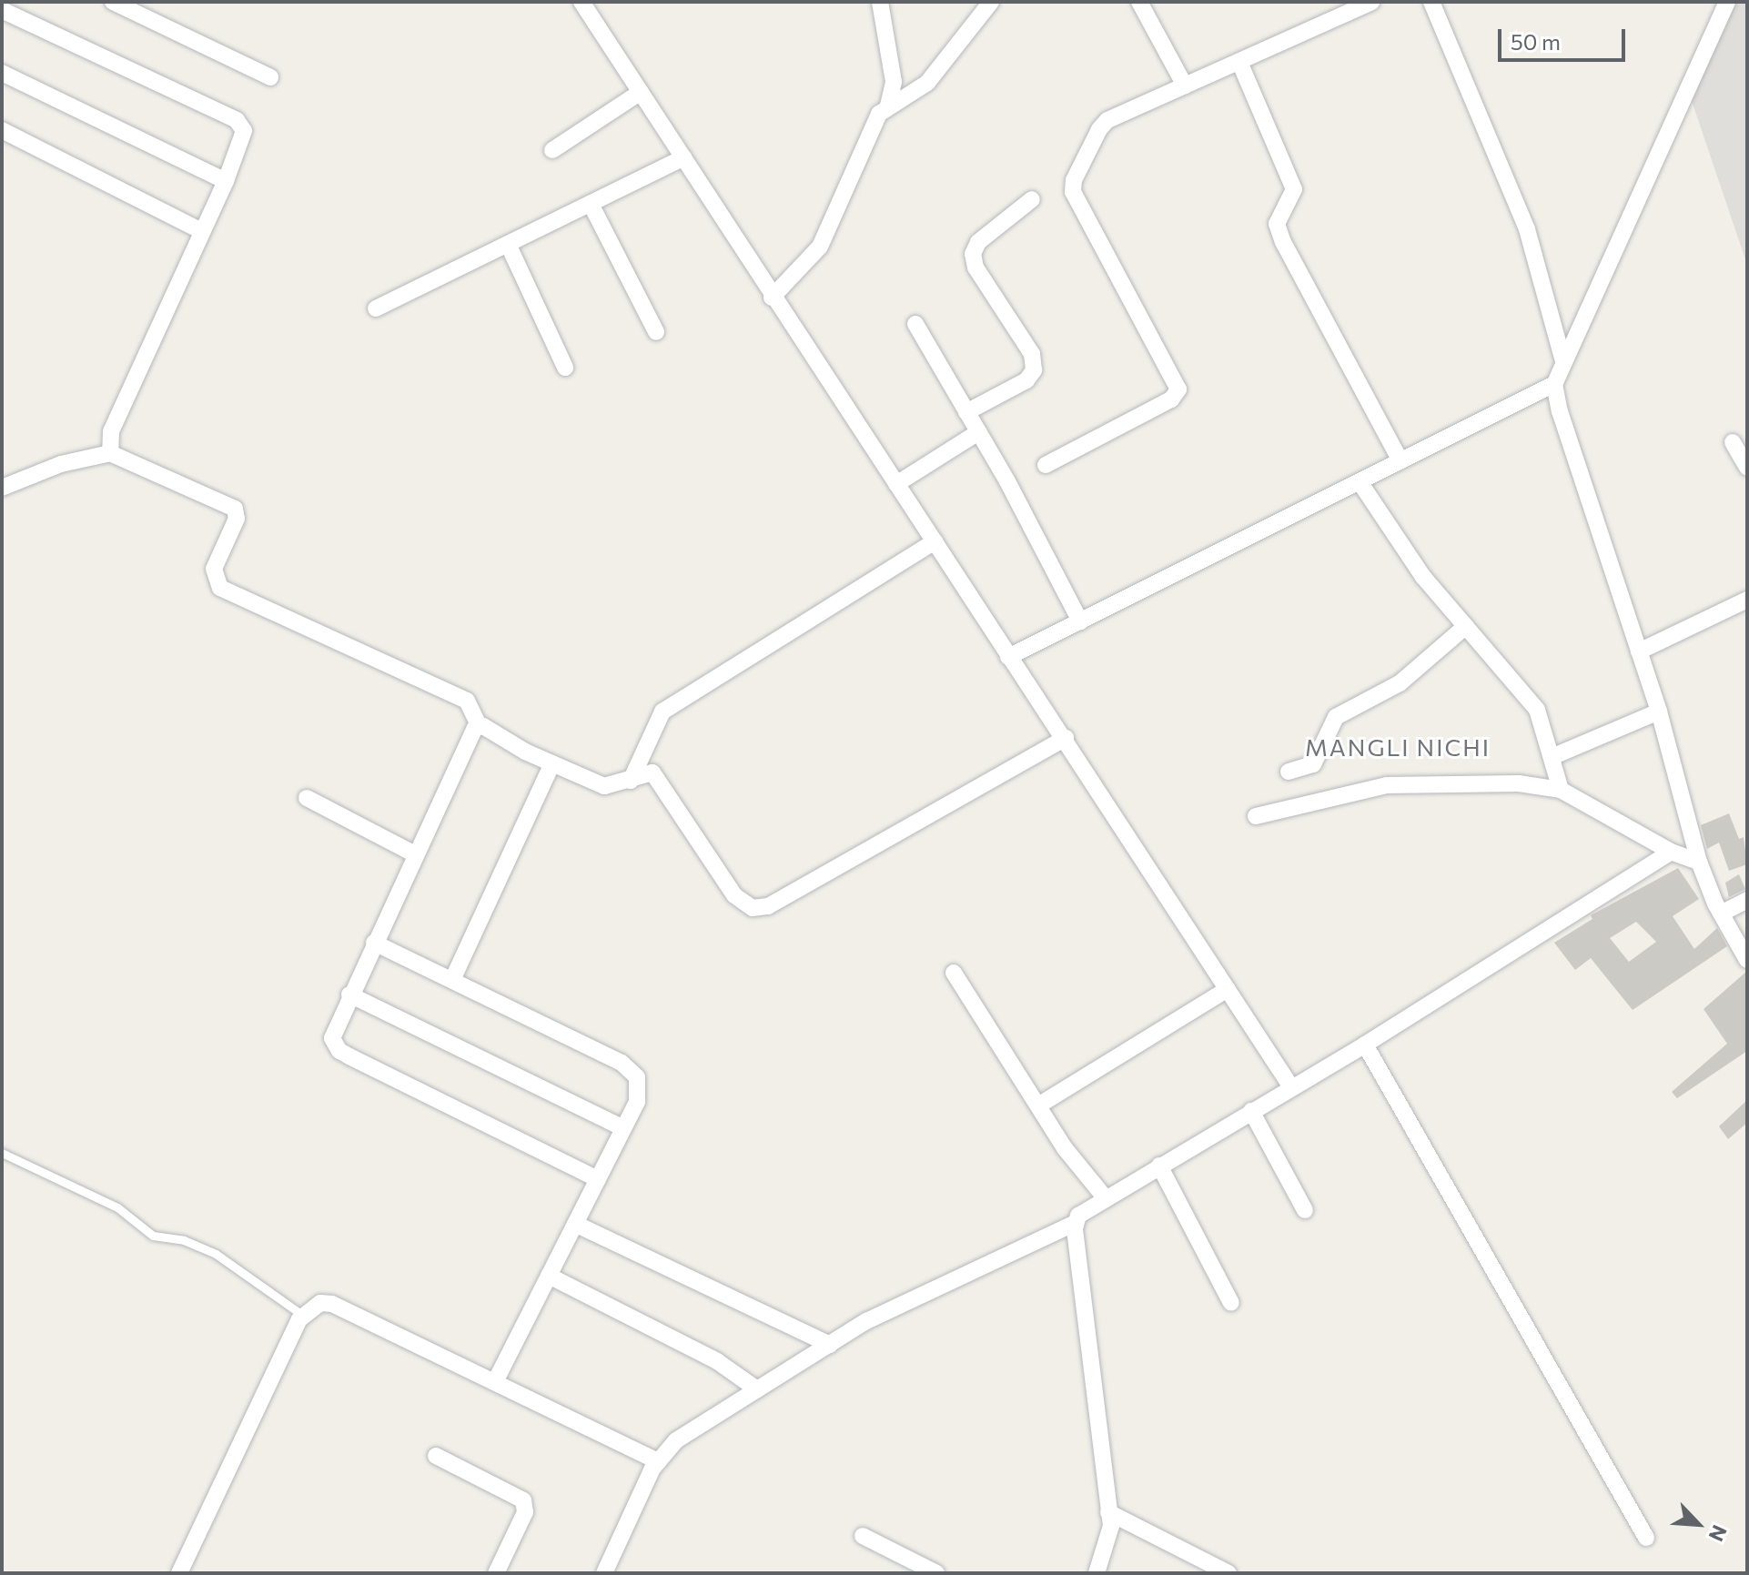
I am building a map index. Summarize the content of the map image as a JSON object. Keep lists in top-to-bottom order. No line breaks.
{"districts":["MANGLI NICHI"],"scale_bar":"50 m","north":"bottom right"}
